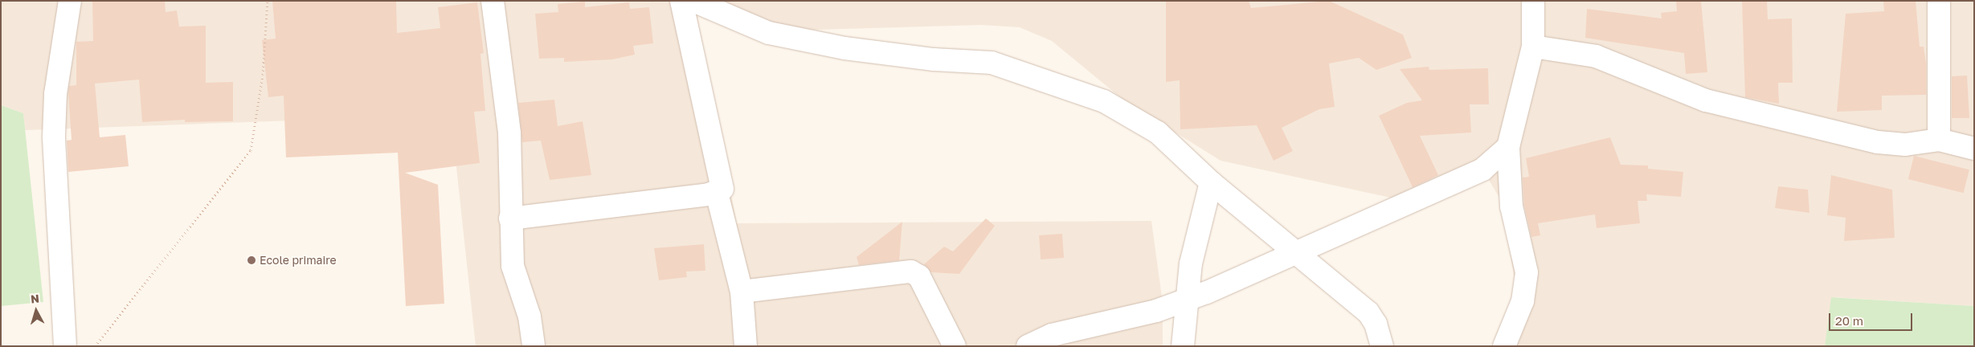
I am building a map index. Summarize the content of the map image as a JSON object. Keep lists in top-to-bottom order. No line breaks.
{"places":["Ecole primaire"],"scale_bar":"20 m","north":"top"}
